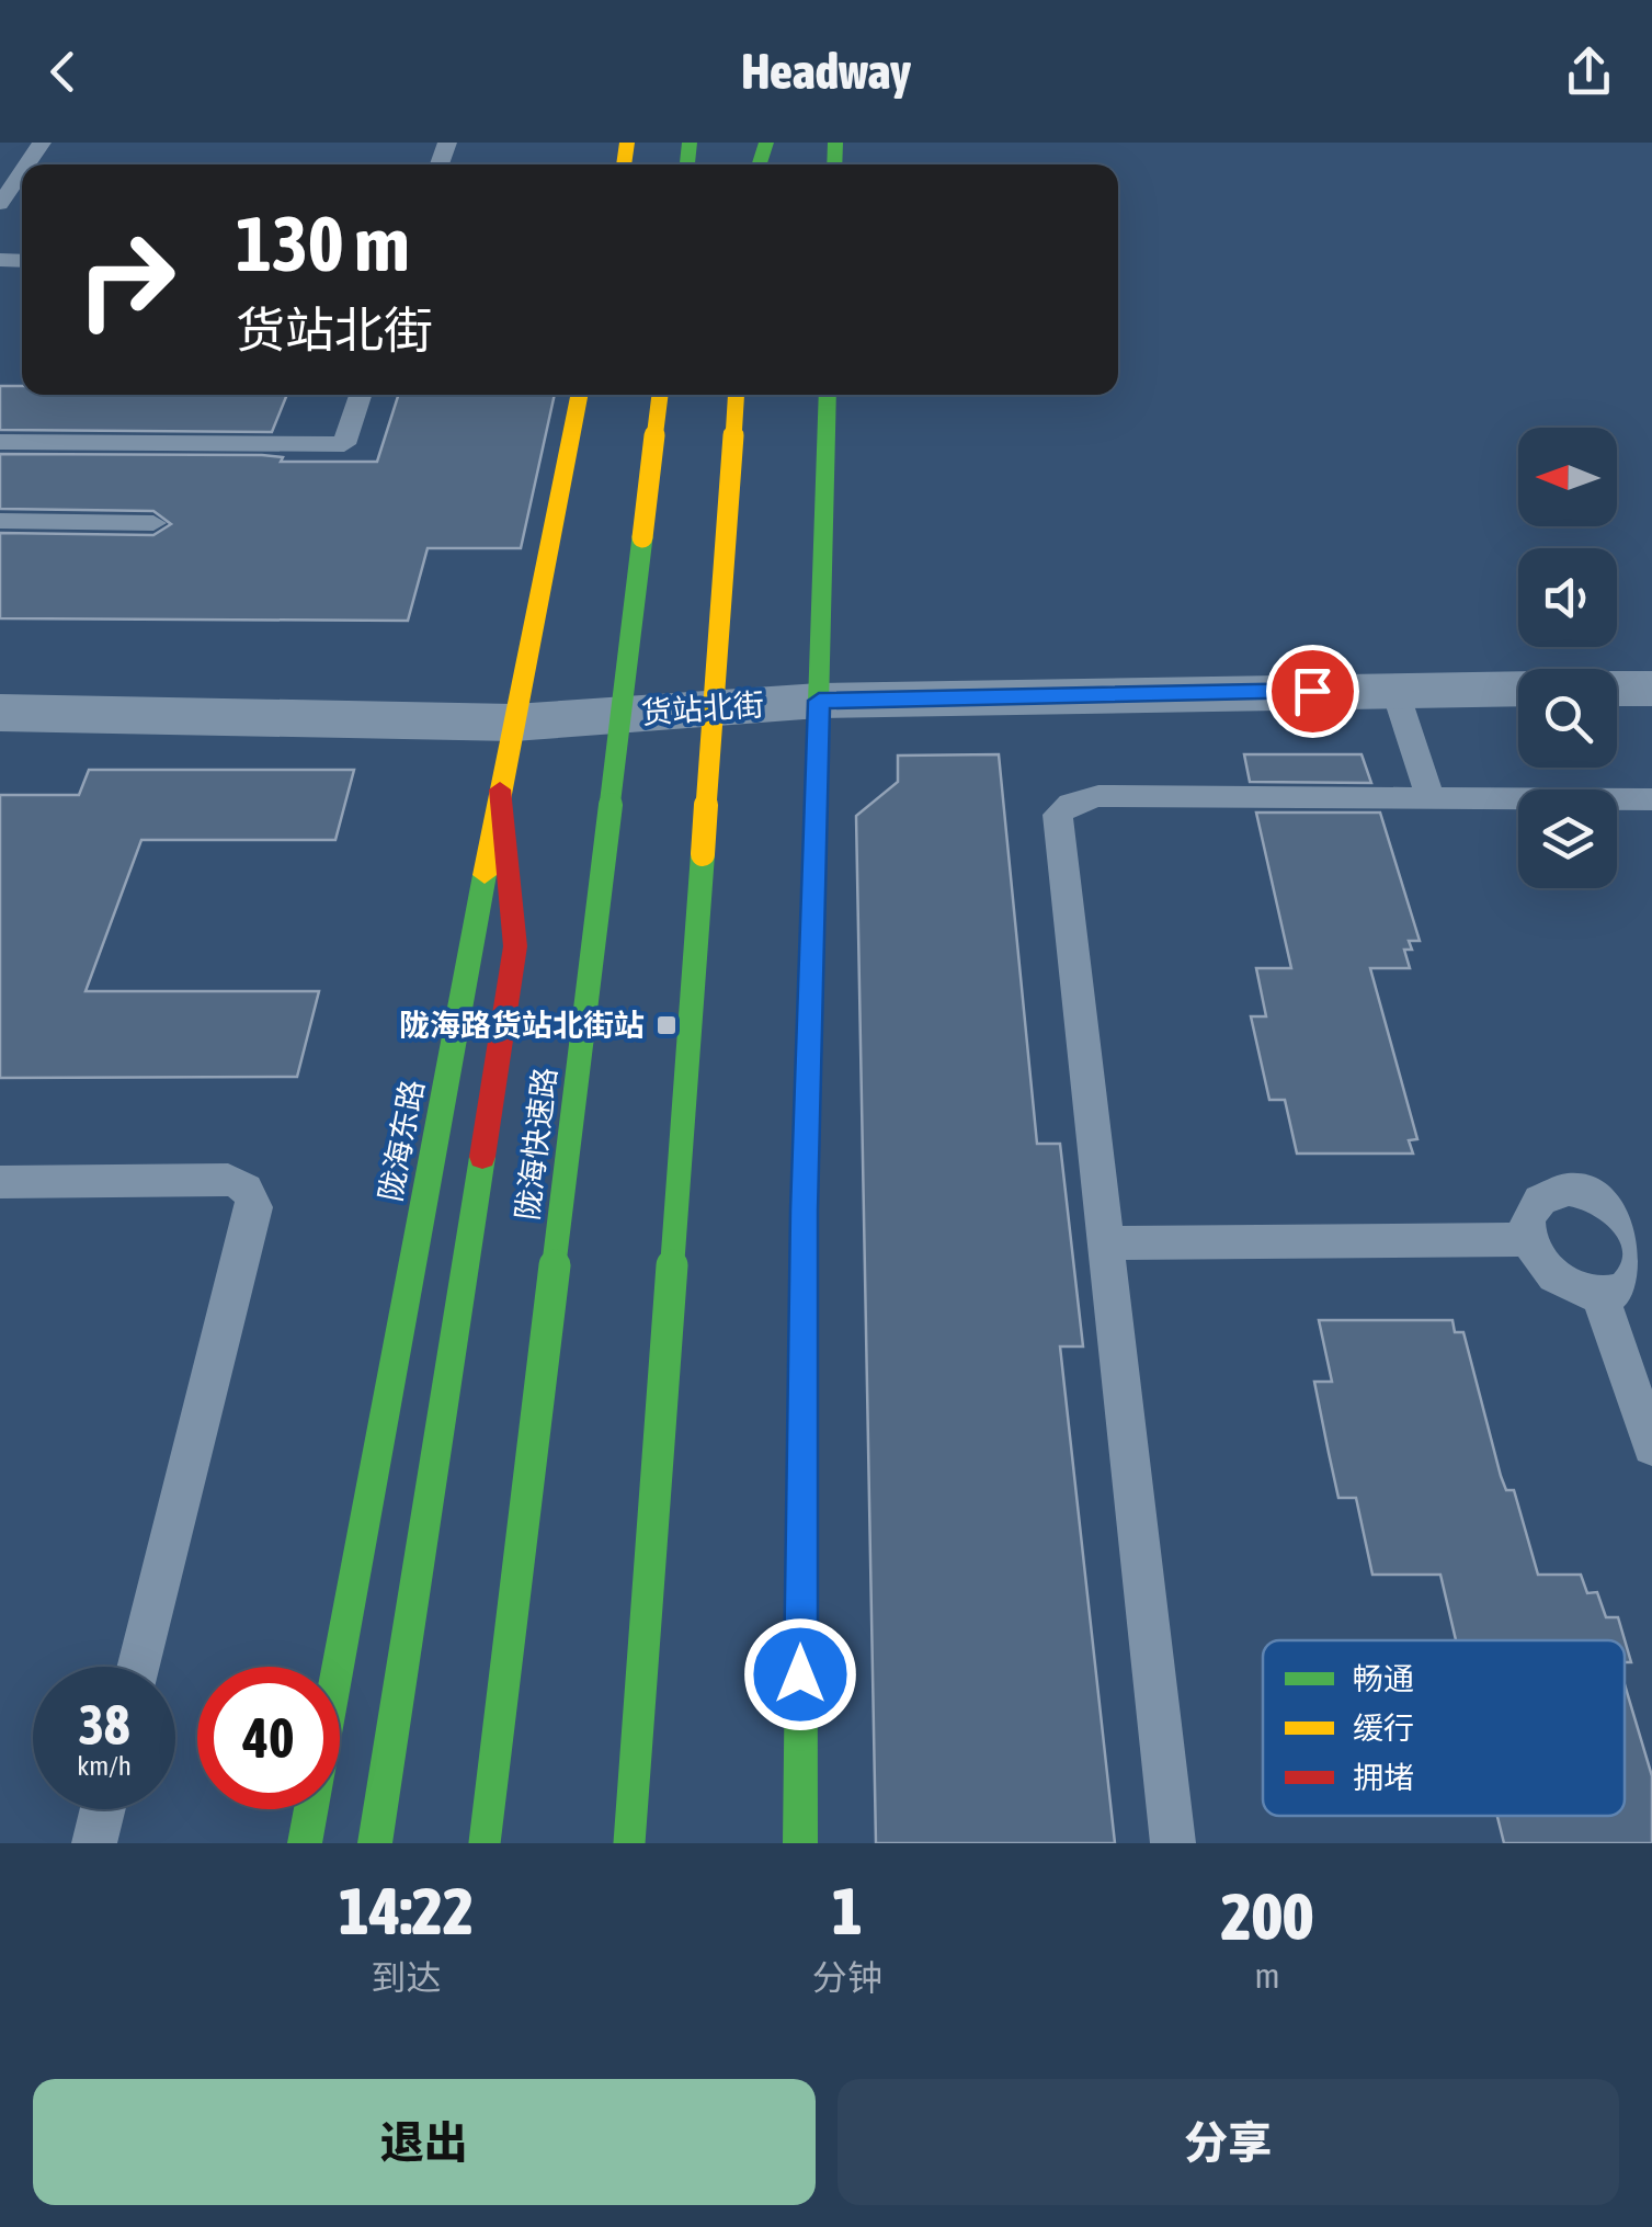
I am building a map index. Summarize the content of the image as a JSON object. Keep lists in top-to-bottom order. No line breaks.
{"streets":{"main road":["陇海东路","陇海快速路"],"street":["货站北街"]},"crossings":[["货站北街","陇海东路"]],"places":{"transit":["陇海路货站北街站"]},"legend":["畅通","缓行","拥堵"],"north":"left","page":{"header":"Headway","turn":["130 m","货站北街"],"speed":"38 km/h","limit":"40","eta":["14:22","到达","1","分钟","200","m"],"buttons":["退出","分享"]}}
